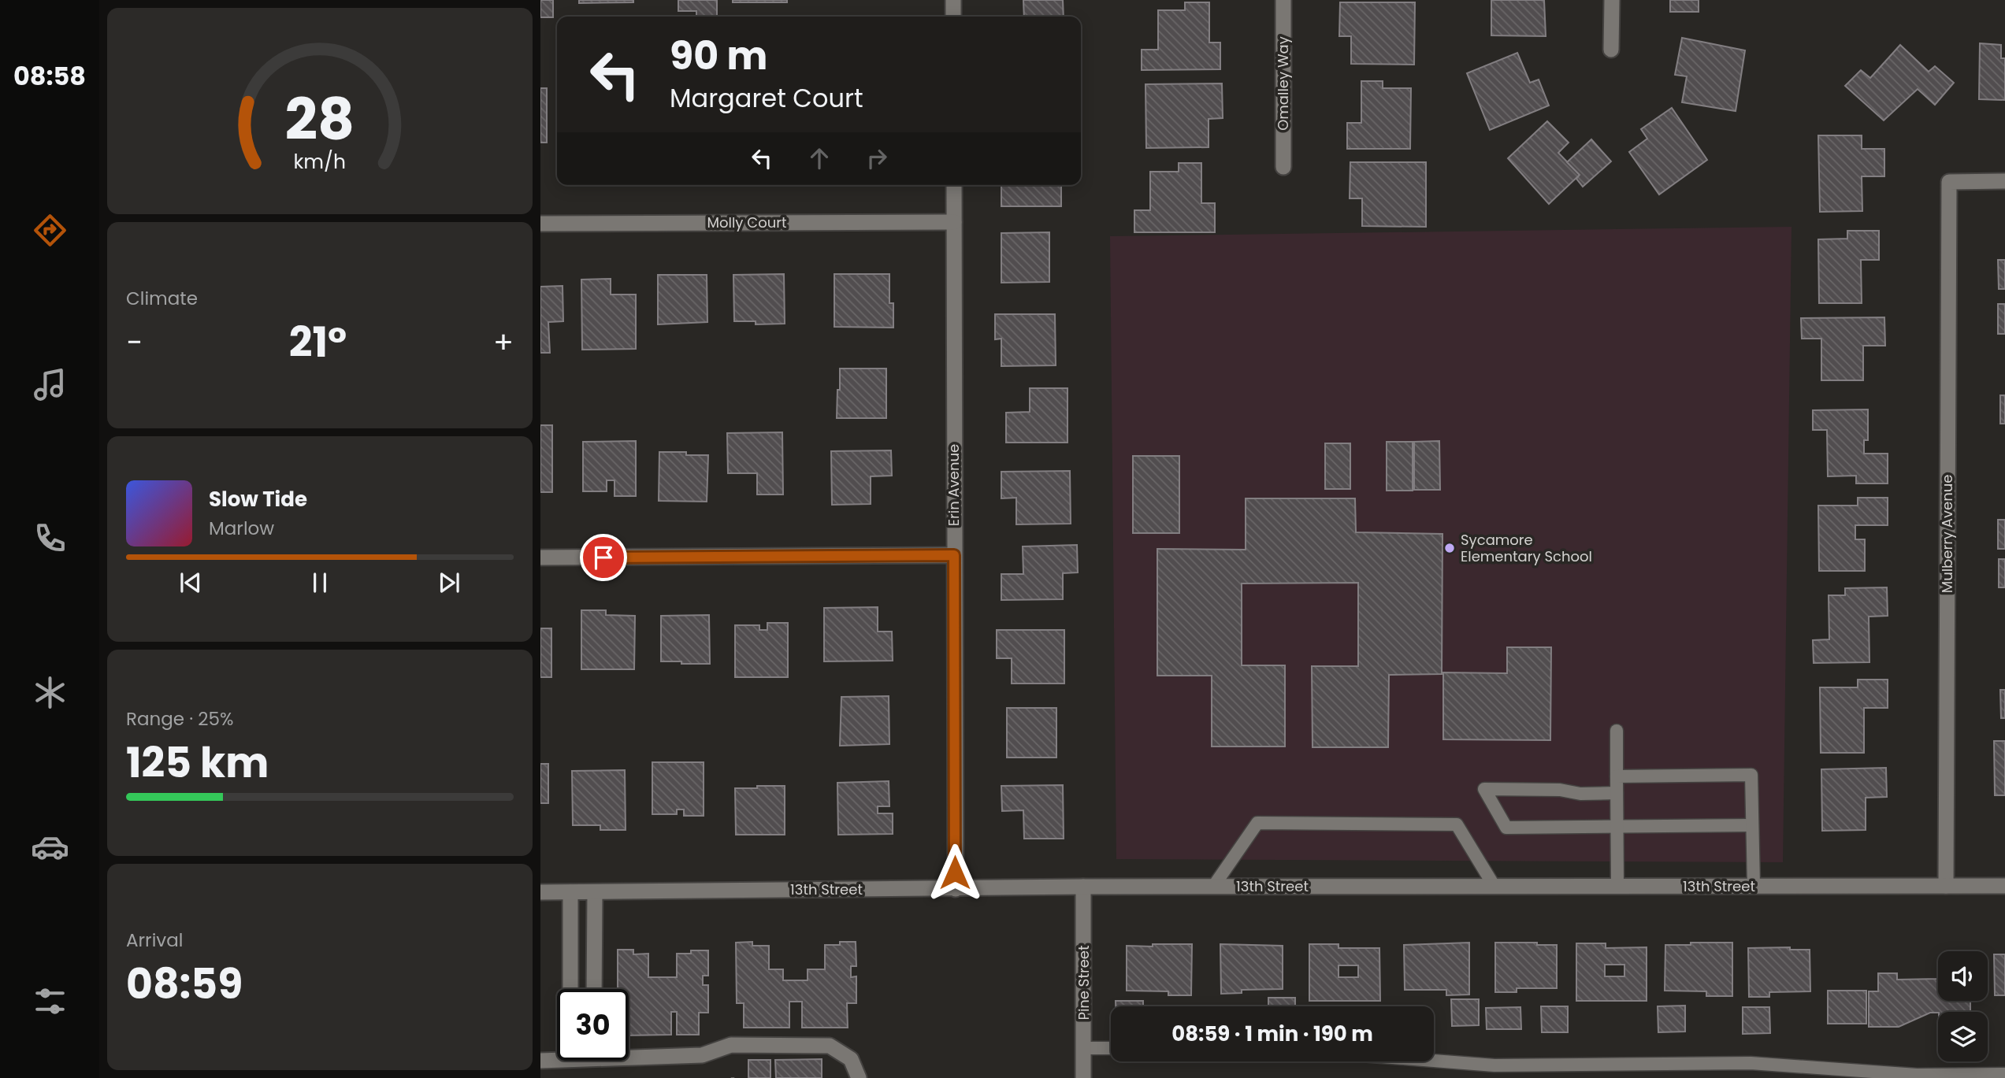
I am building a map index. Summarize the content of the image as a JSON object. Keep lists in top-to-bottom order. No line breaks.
{"streets":{"street":["Omalley Way","Molly Court","Erin Avenue","Mulberry Avenue","13th Street","Pine Street"]},"crossings":[["Molly Court","Erin Avenue"],["Erin Avenue","13th Street"],["Mulberry Avenue","13th Street"],["13th Street","Pine Street"]],"places":["Sycamore Elementary School"],"page":{"tabs":"08:58","turn":["90 m","Margaret Court"],"tile":["Climate",["Range · 25%","125 km"],["Arrival","08:59"]],"heat":["−","21°","+"],"song":["Slow Tide","Marlow"],"limit":"30","trip":"08:59 · 1 min · 190 m","gauge":["28","km/h"]}}
